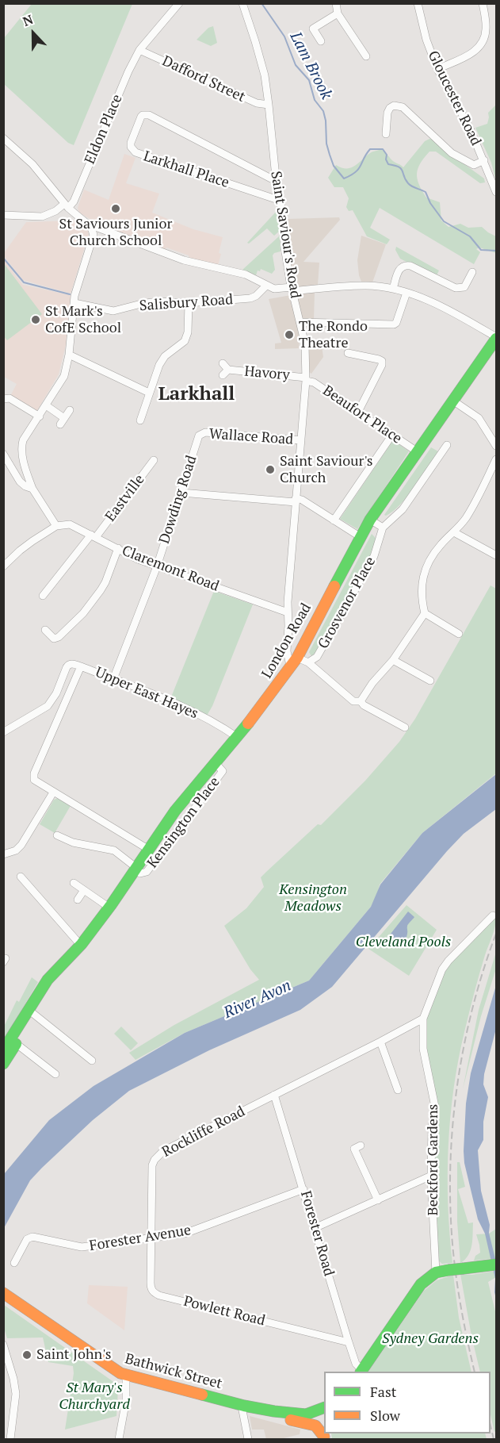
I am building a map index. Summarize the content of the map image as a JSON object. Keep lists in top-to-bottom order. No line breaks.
{"streets":{"highway":["London Road","Bathwick Street"],"street":["Dafford Street","Gloucester Road","Eldon Place","Larkhall Place","Saint Saviour's Road","Salisbury Road","Havory","Beaufort Place","Wallace Road","Eastville","Dowding Road","Claremont Road","Grosvenor Place","Upper East Hayes","Kensington Place","Rockliffe Road","Beckford Gardens","Forester Road","Forester Avenue","Powlett Road"]},"crossings":[["Dafford Street","Eldon Place"],["Dafford Street","Saint Saviour's Road"],["Larkhall Place","Saint Saviour's Road"],["Saint Saviour's Road","Havory"],["Saint Saviour's Road","Beaufort Place"],["Saint Saviour's Road","Wallace Road"],["Saint Saviour's Road","Claremont Road"],["Saint Saviour's Road","London Road"],["Havory","Beaufort Place"],["Beaufort Place","London Road"],["Wallace Road","Dowding Road"],["Eastville","Claremont Road"],["Dowding Road","Claremont Road"],["Dowding Road","Upper East Hayes"],["Grosvenor Place","London Road"],["London Road","Upper East Hayes"],["London Road","Kensington Place"],["Rockliffe Road","Beckford Gardens"],["Rockliffe Road","Forester Road"],["Rockliffe Road","Forester Avenue"],["Rockliffe Road","Powlett Road"],["Forester Road","Forester Avenue"],["Forester Road","Powlett Road"],["Forester Avenue","Powlett Road"]],"districts":["Larkhall"],"water":["Lam Brook","River Avon"],"parks":["Kensington Meadows","Cleveland Pools","Sydney Gardens","St Mary's Churchyard"],"places":["St Saviours Junior Church School","St Mark's CofE School","The Rondo Theatre","Saint Saviour's Church","Saint John's"],"legend":["Fast","Slow"],"north":"top"}
